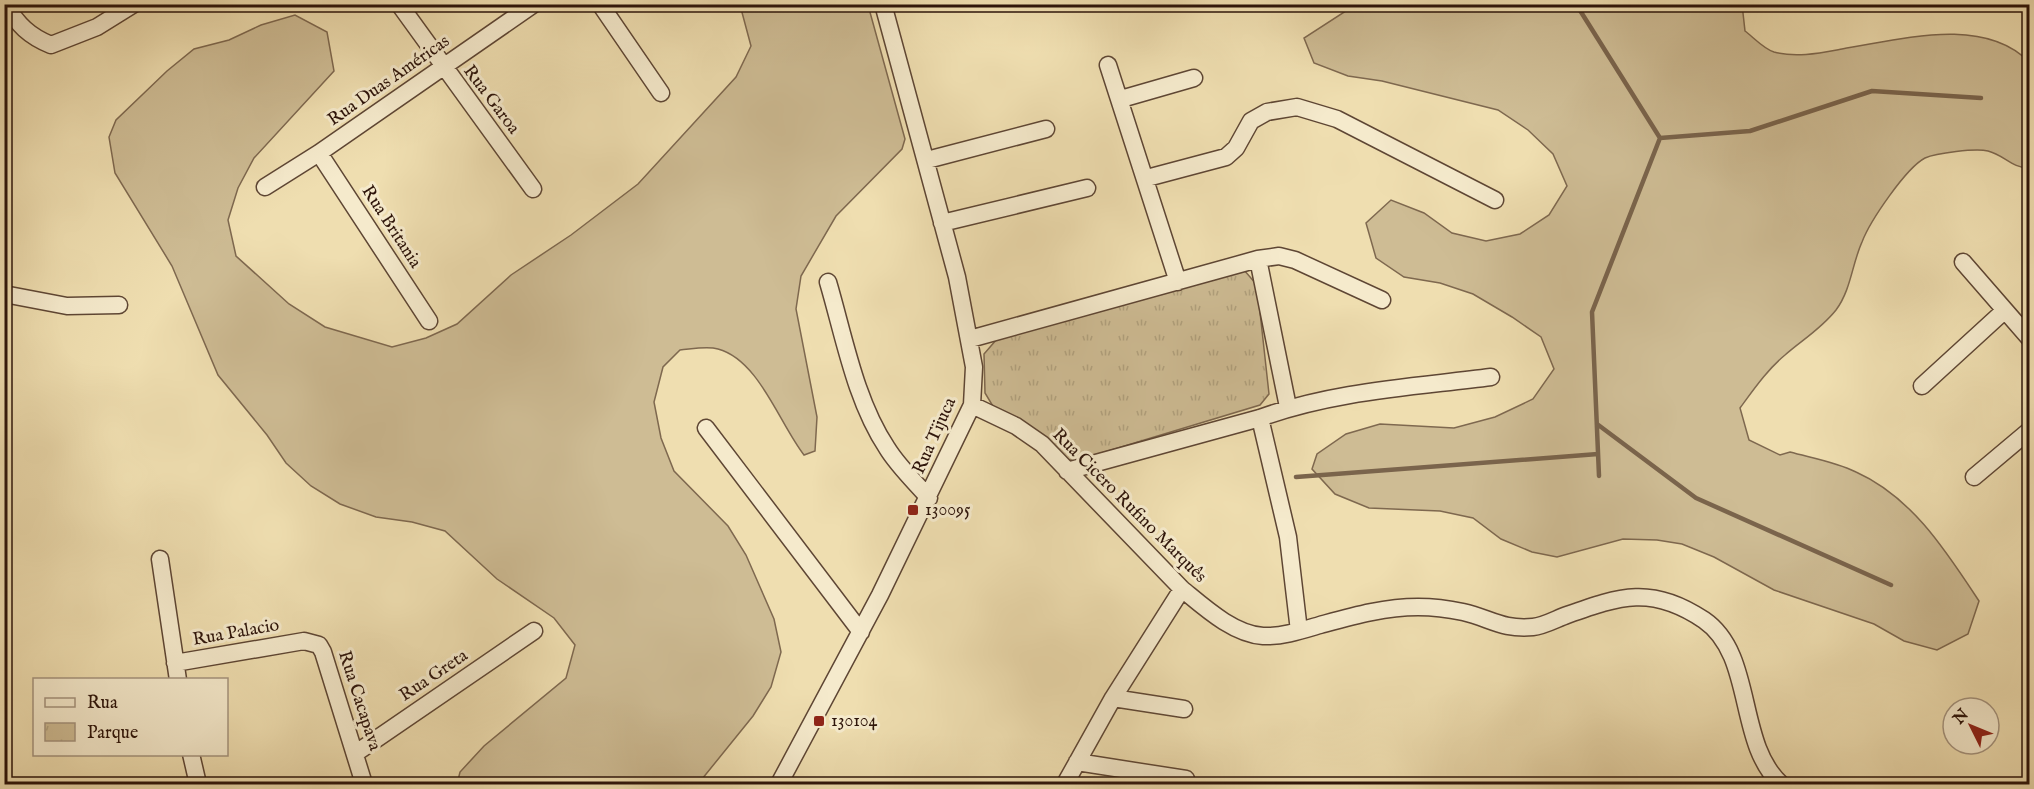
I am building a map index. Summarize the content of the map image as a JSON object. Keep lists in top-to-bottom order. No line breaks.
{"streets":{"street":["Rua Duas Américas","Rua Garoa","Rua Britania","Rua Tijuca","Rua Cicero Rufino Marquês","Rua Palacio","Rua Greta","Rua Cacapava"]},"crossings":[["Rua Duas Américas","Rua Garoa"],["Rua Duas Américas","Rua Britania"],["Rua Tijuca","Rua Cicero Rufino Marquês"],["Rua Palacio","Rua Cacapava"],["Rua Greta","Rua Cacapava"]],"places":{"transit":["130095","130104"]},"legend":["Rua","Parque"],"north":"top left"}
